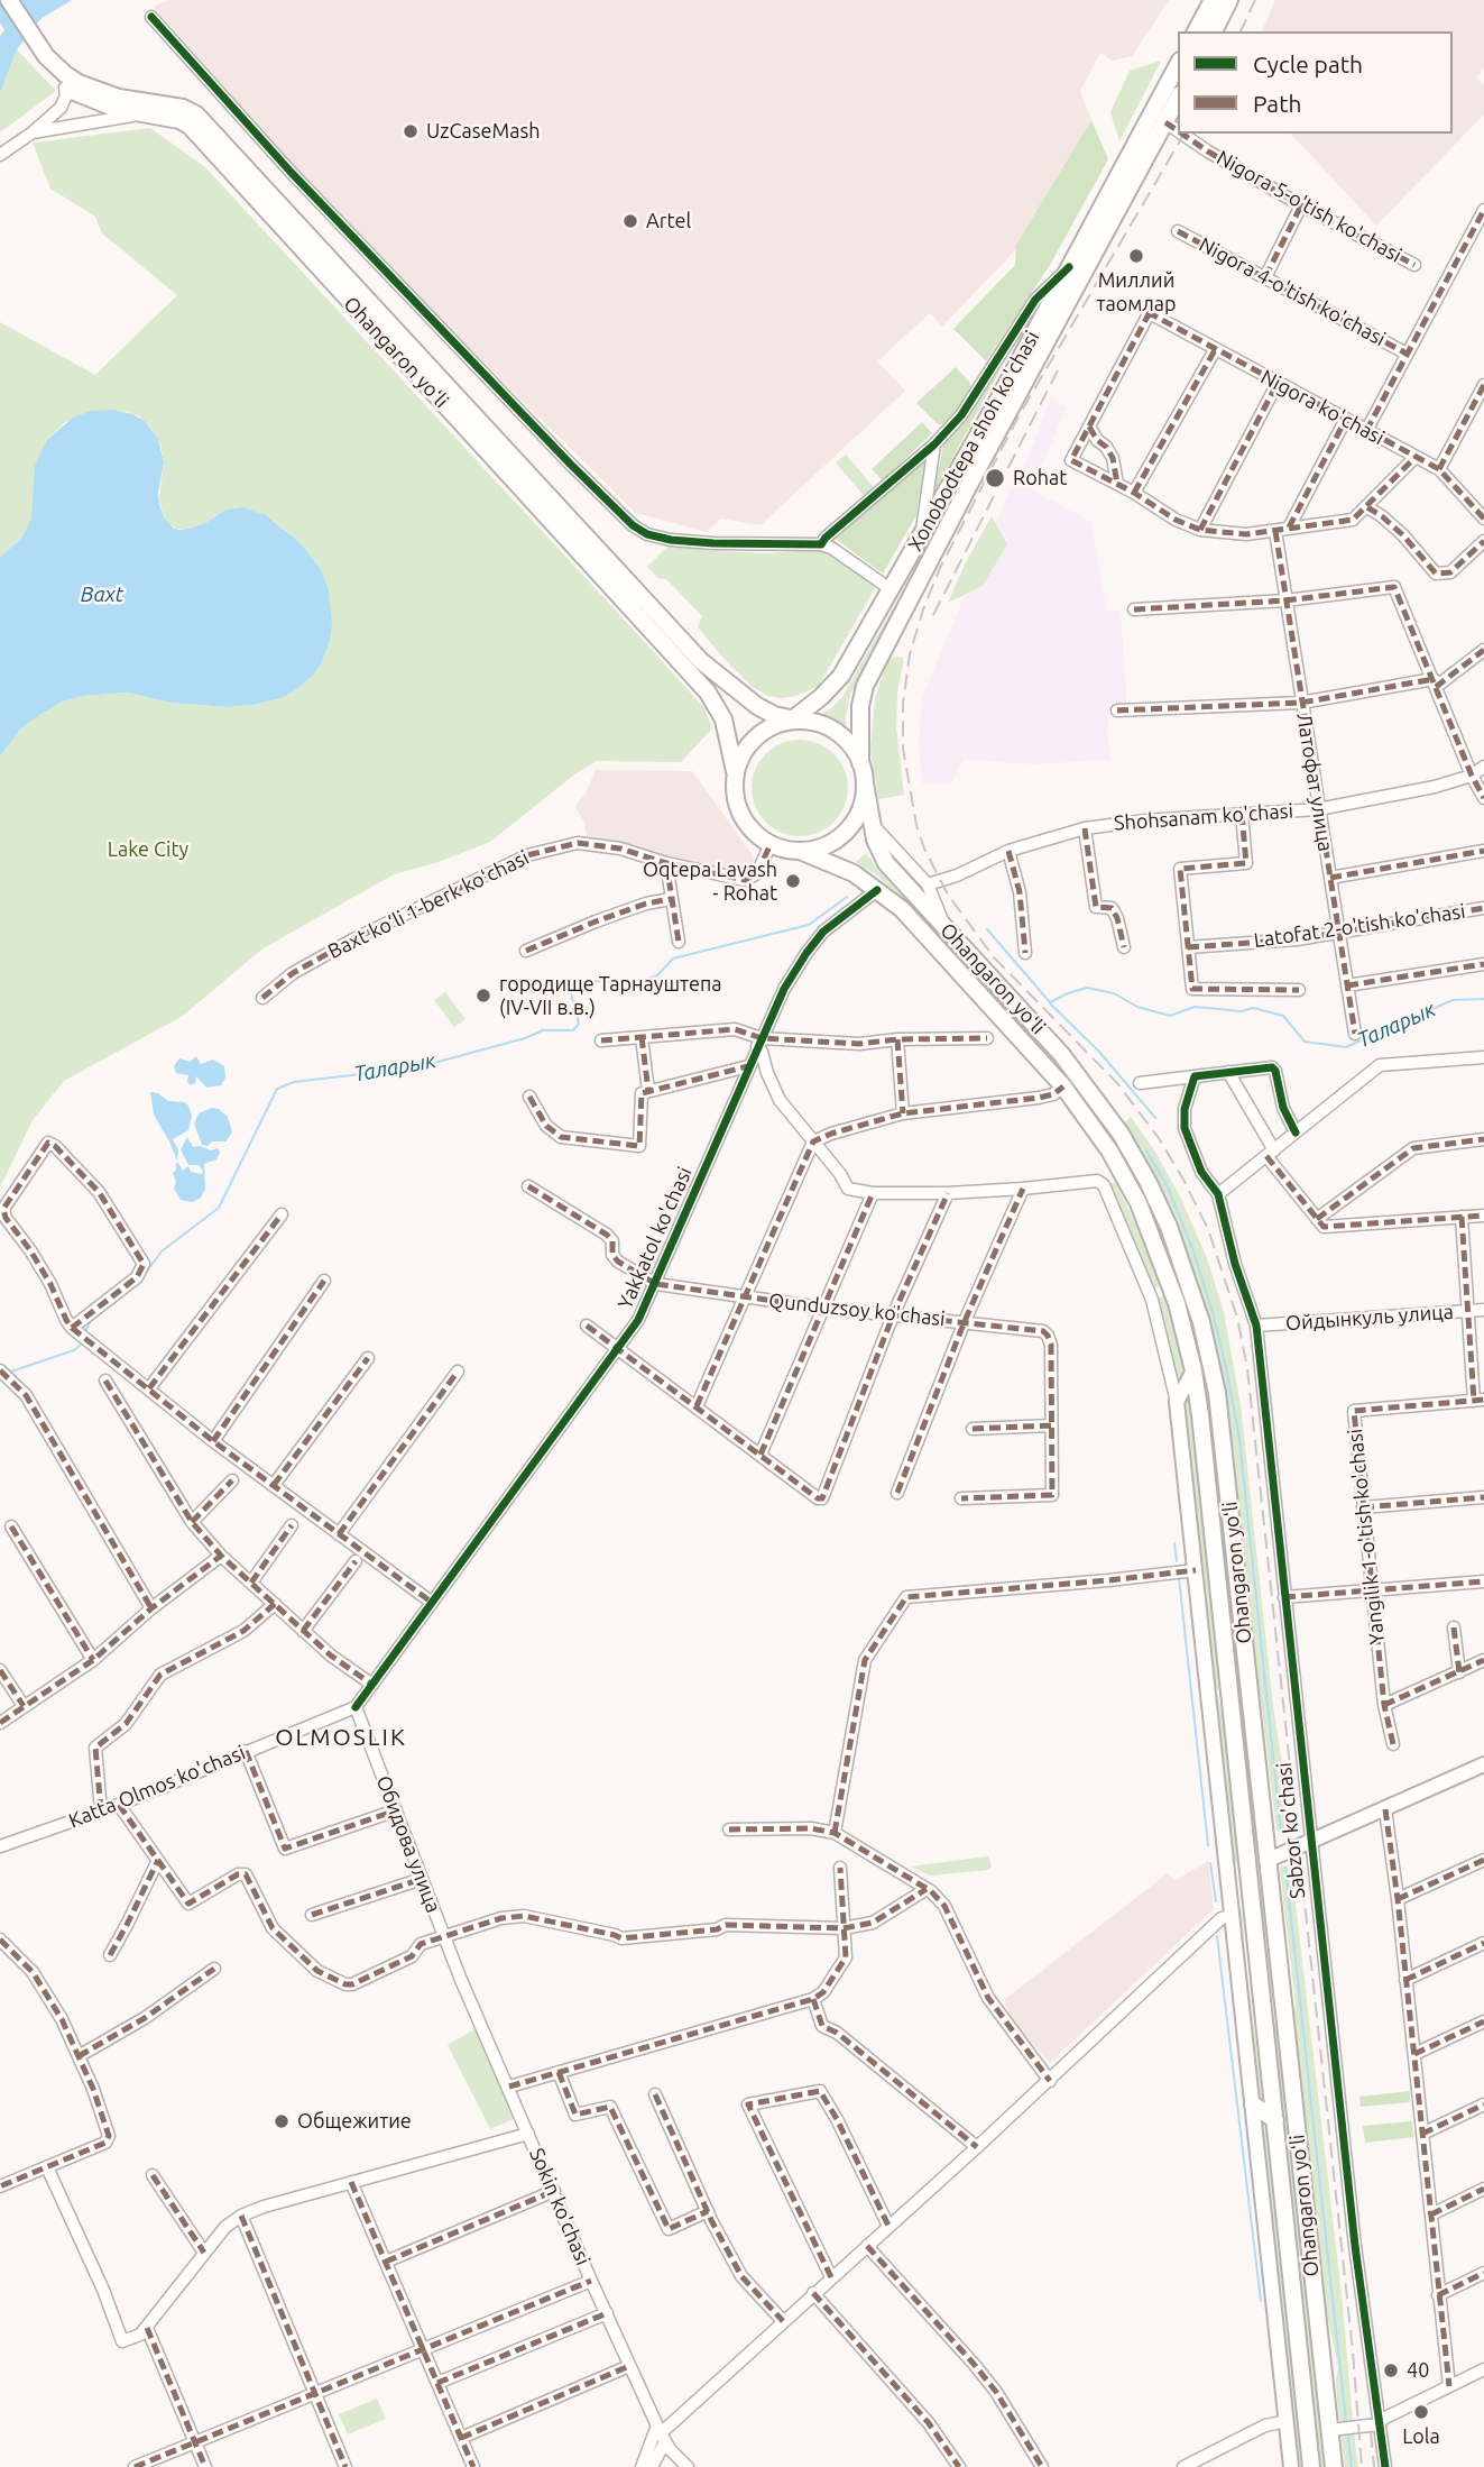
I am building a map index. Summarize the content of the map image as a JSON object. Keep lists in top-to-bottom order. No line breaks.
{"streets":{"highway":["Ohangaron yoʻli","Xonobodtepa shoh ko'chasi"],"street":["Nigora 5-o'tish ko'chasi","Nigora 4-o'tish ko'chasi","Nigora ko'chasi","Латофат улица","Shohsanam ko'chasi","Baxt ko‘li 1-berk koʻchasi","Latofat 2-o'tish ko'chasi","Yakkatol ko'chasi","Qunduzsoy ko'chasi","Ойдынкуль улица","Yangilik 1-o'tish ko'chasi","Katta Olmos ko'chasi","Sabzor ko'chasi","Обидова улица","Sokin ko'chasi"]},"crossings":[["Nigora 5-o'tish ko'chasi","Xonobodtepa shoh ko'chasi"],["Ohangaron yoʻli","Xonobodtepa shoh ko'chasi"],["Ohangaron yoʻli","Baxt ko‘li 1-berk koʻchasi"],["Ohangaron yoʻli","Yakkatol ko'chasi"],["Xonobodtepa shoh ko'chasi","Baxt ko‘li 1-berk koʻchasi"],["Латофат улица","Shohsanam ko'chasi"],["Латофат улица","Latofat 2-o'tish ko'chasi"],["Yakkatol ko'chasi","Qunduzsoy ko'chasi"],["Yakkatol ko'chasi","Katta Olmos ko'chasi"],["Yakkatol ko'chasi","Обидова улица"],["Ойдынкуль улица","Sabzor ko'chasi"],["Katta Olmos ko'chasi","Обидова улица"],["Обидова улица","Sokin ko'chasi"]],"districts":["OLMOSLIK"],"water":["Baхt","Таларык"],"parks":["Lake City"],"places":["UzCaseMash","Artel","Миллий таомлар","Rohat","Oqtepa Lavash - Rohat","городище Тарнауштепа (IV-VII в.в.)","Общежитие","40","Lola"],"legend":["Cycle path","Path"]}
